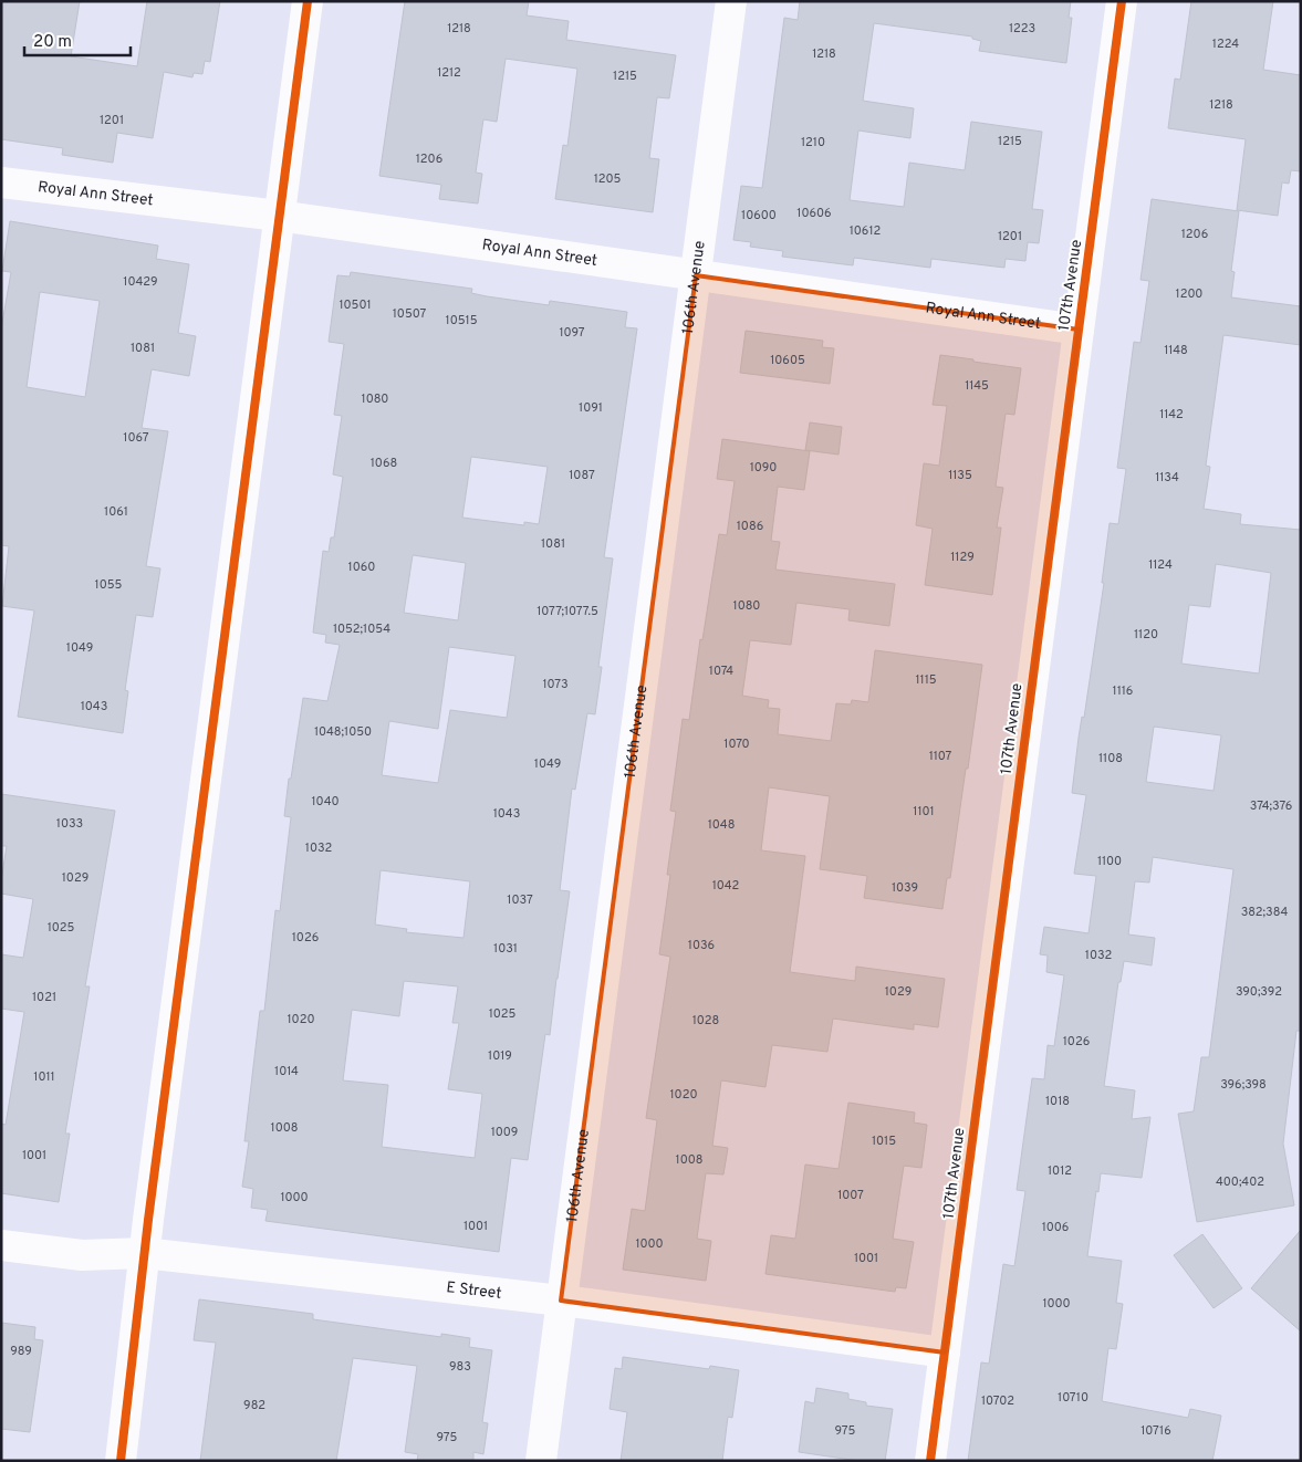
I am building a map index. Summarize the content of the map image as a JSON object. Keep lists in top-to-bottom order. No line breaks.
{"streets":{"street":["Royal Ann Street","107th Avenue","106th Avenue","E Street"]},"crossings":[["Royal Ann Street","107th Avenue"],["Royal Ann Street","106th Avenue"],["107th Avenue","E Street"],["106th Avenue","E Street"]],"house_numbers":["1218","1223","1224","1218","1212","1215","1218","1201","1215","1210","1206","1205","10606","10600","10612","1206","1201","10429","1200","10501","10507","10515","1097","1081","1148","10605","1145","1080","1091","1142","1067","1068","1090","1087","1135","1134","1061","1086","1081","1129","1124","1060","1055","1080","1077;1077.5","1052;1054","1120","1049","1074","1115","1073","1116","1043","1048;1050","1070","1107","1108","1049","1040","374;376","1101","1043","1033","1048","1032","1100","1029","1042","1039","1037","382;384","1025","1026","1036","1031","1032","1029","390;392","1021","1025","1020","1028","1026","1019","1014","1011","396;398","1020","1018","1008","1009","1015","1001","1008","1012","400;402","1007","1000","1001","1006","1000","1001","1000","989","983","10710","10702","982","975","10716","975"],"scale_bar":"20 m"}
